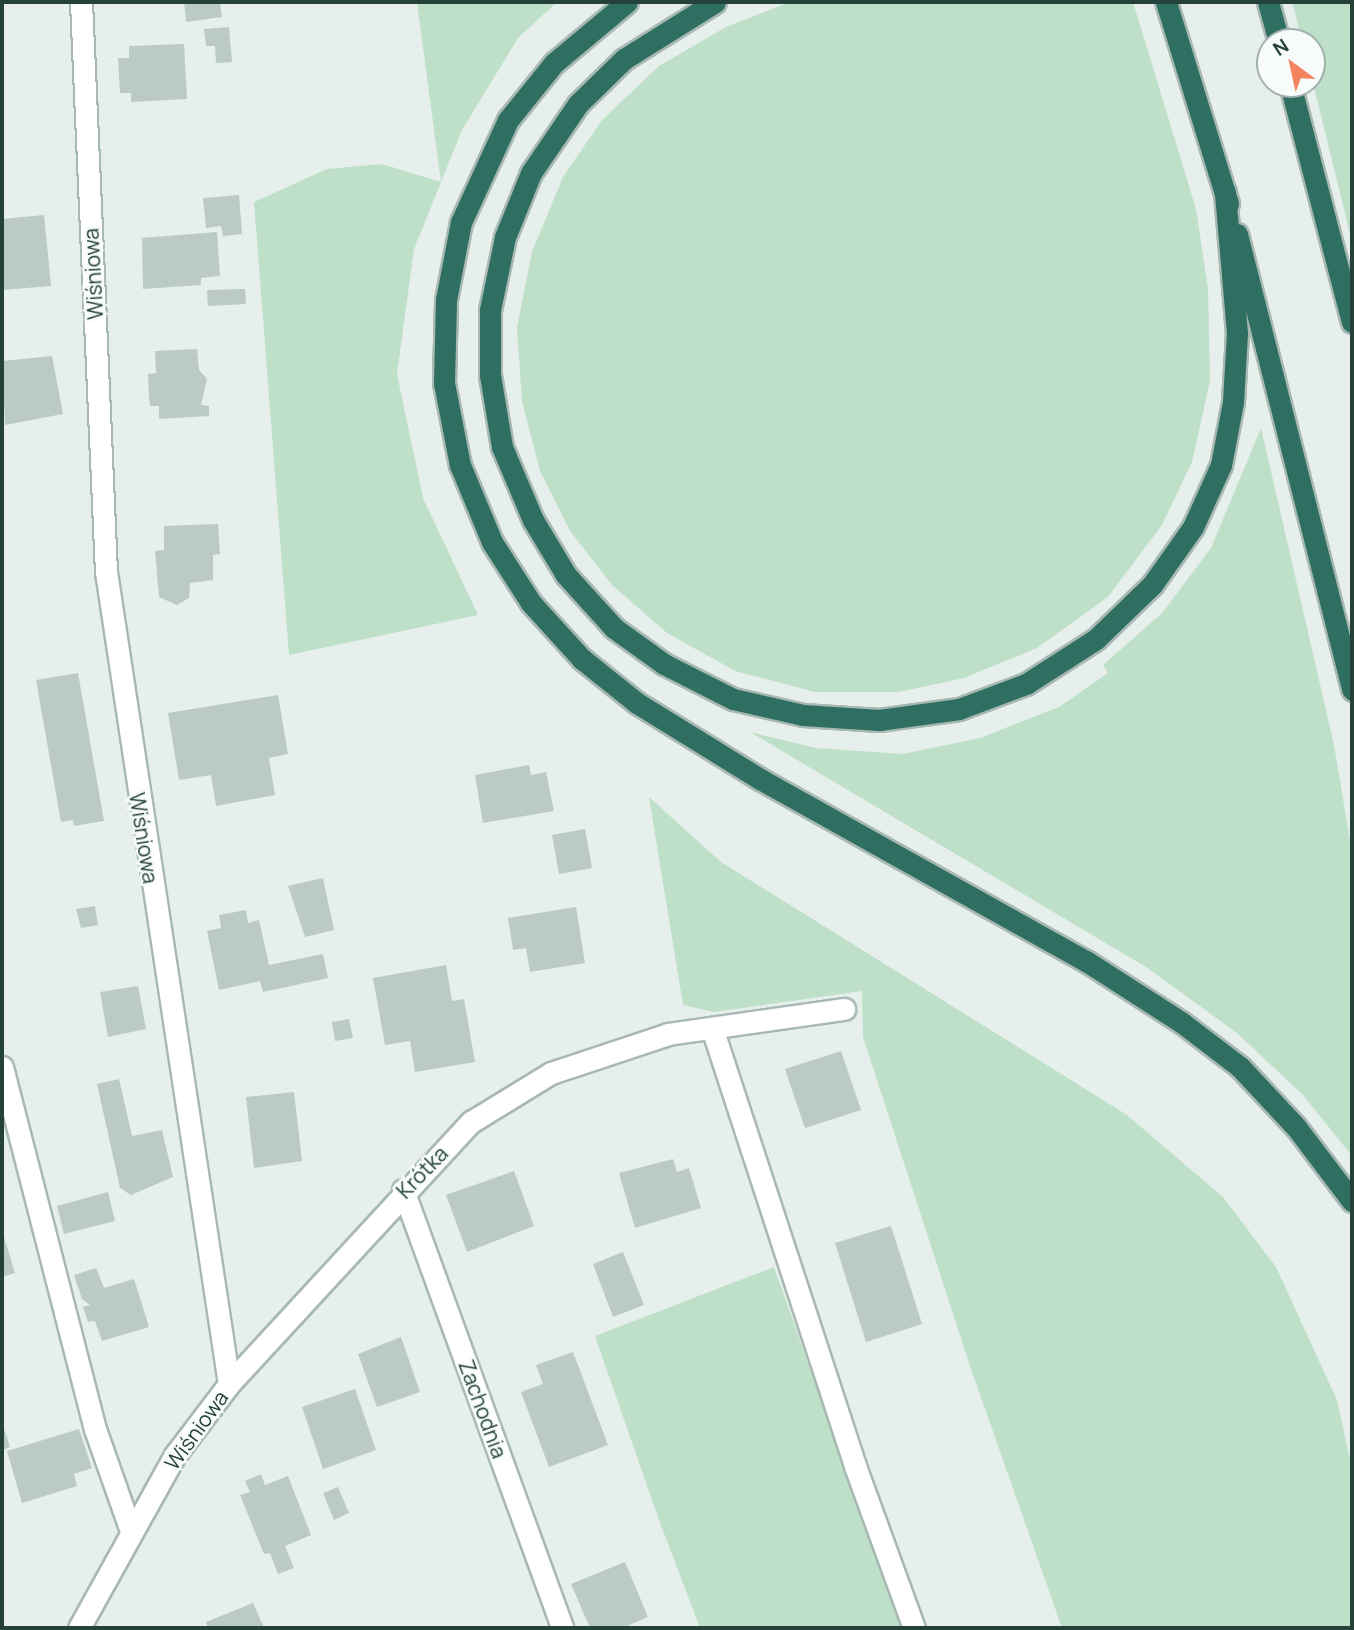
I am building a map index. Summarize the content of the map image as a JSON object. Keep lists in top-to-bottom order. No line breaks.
{"streets":{"street":["Wiśniowa","Krótka","Zachodnia"]},"crossings":[["Wiśniowa","Krótka"],["Krótka","Zachodnia"]],"north":"top left"}
